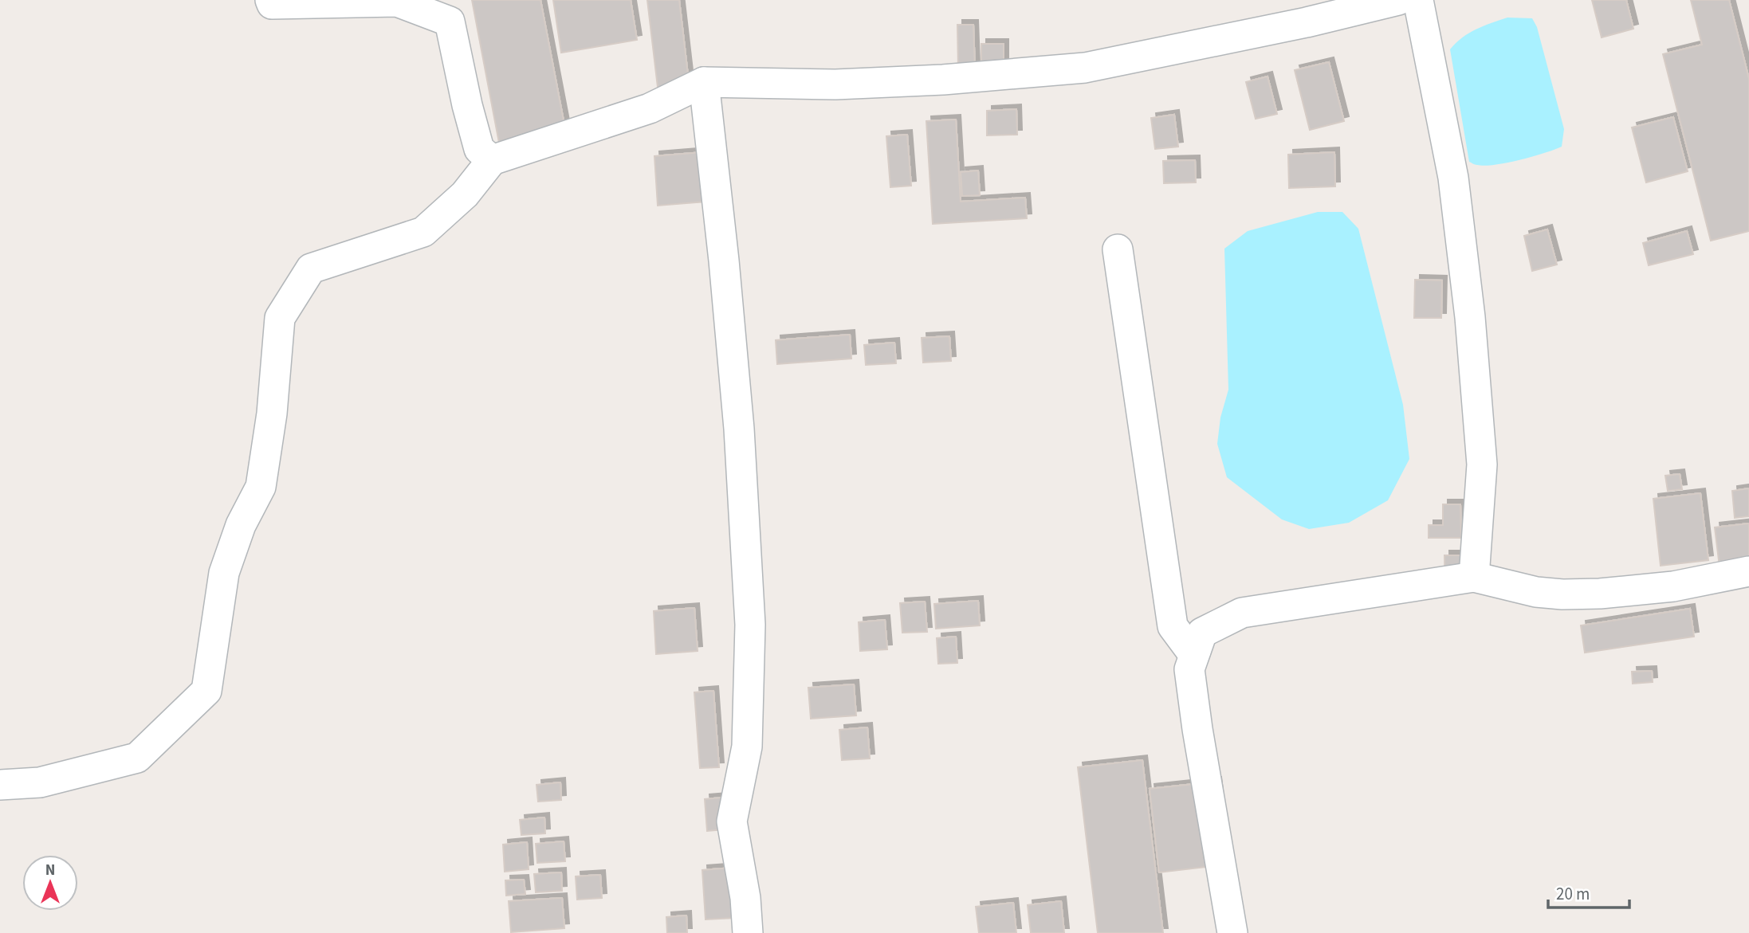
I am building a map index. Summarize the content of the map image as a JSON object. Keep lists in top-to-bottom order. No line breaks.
{"scale_bar":"20 m","north":"top"}
